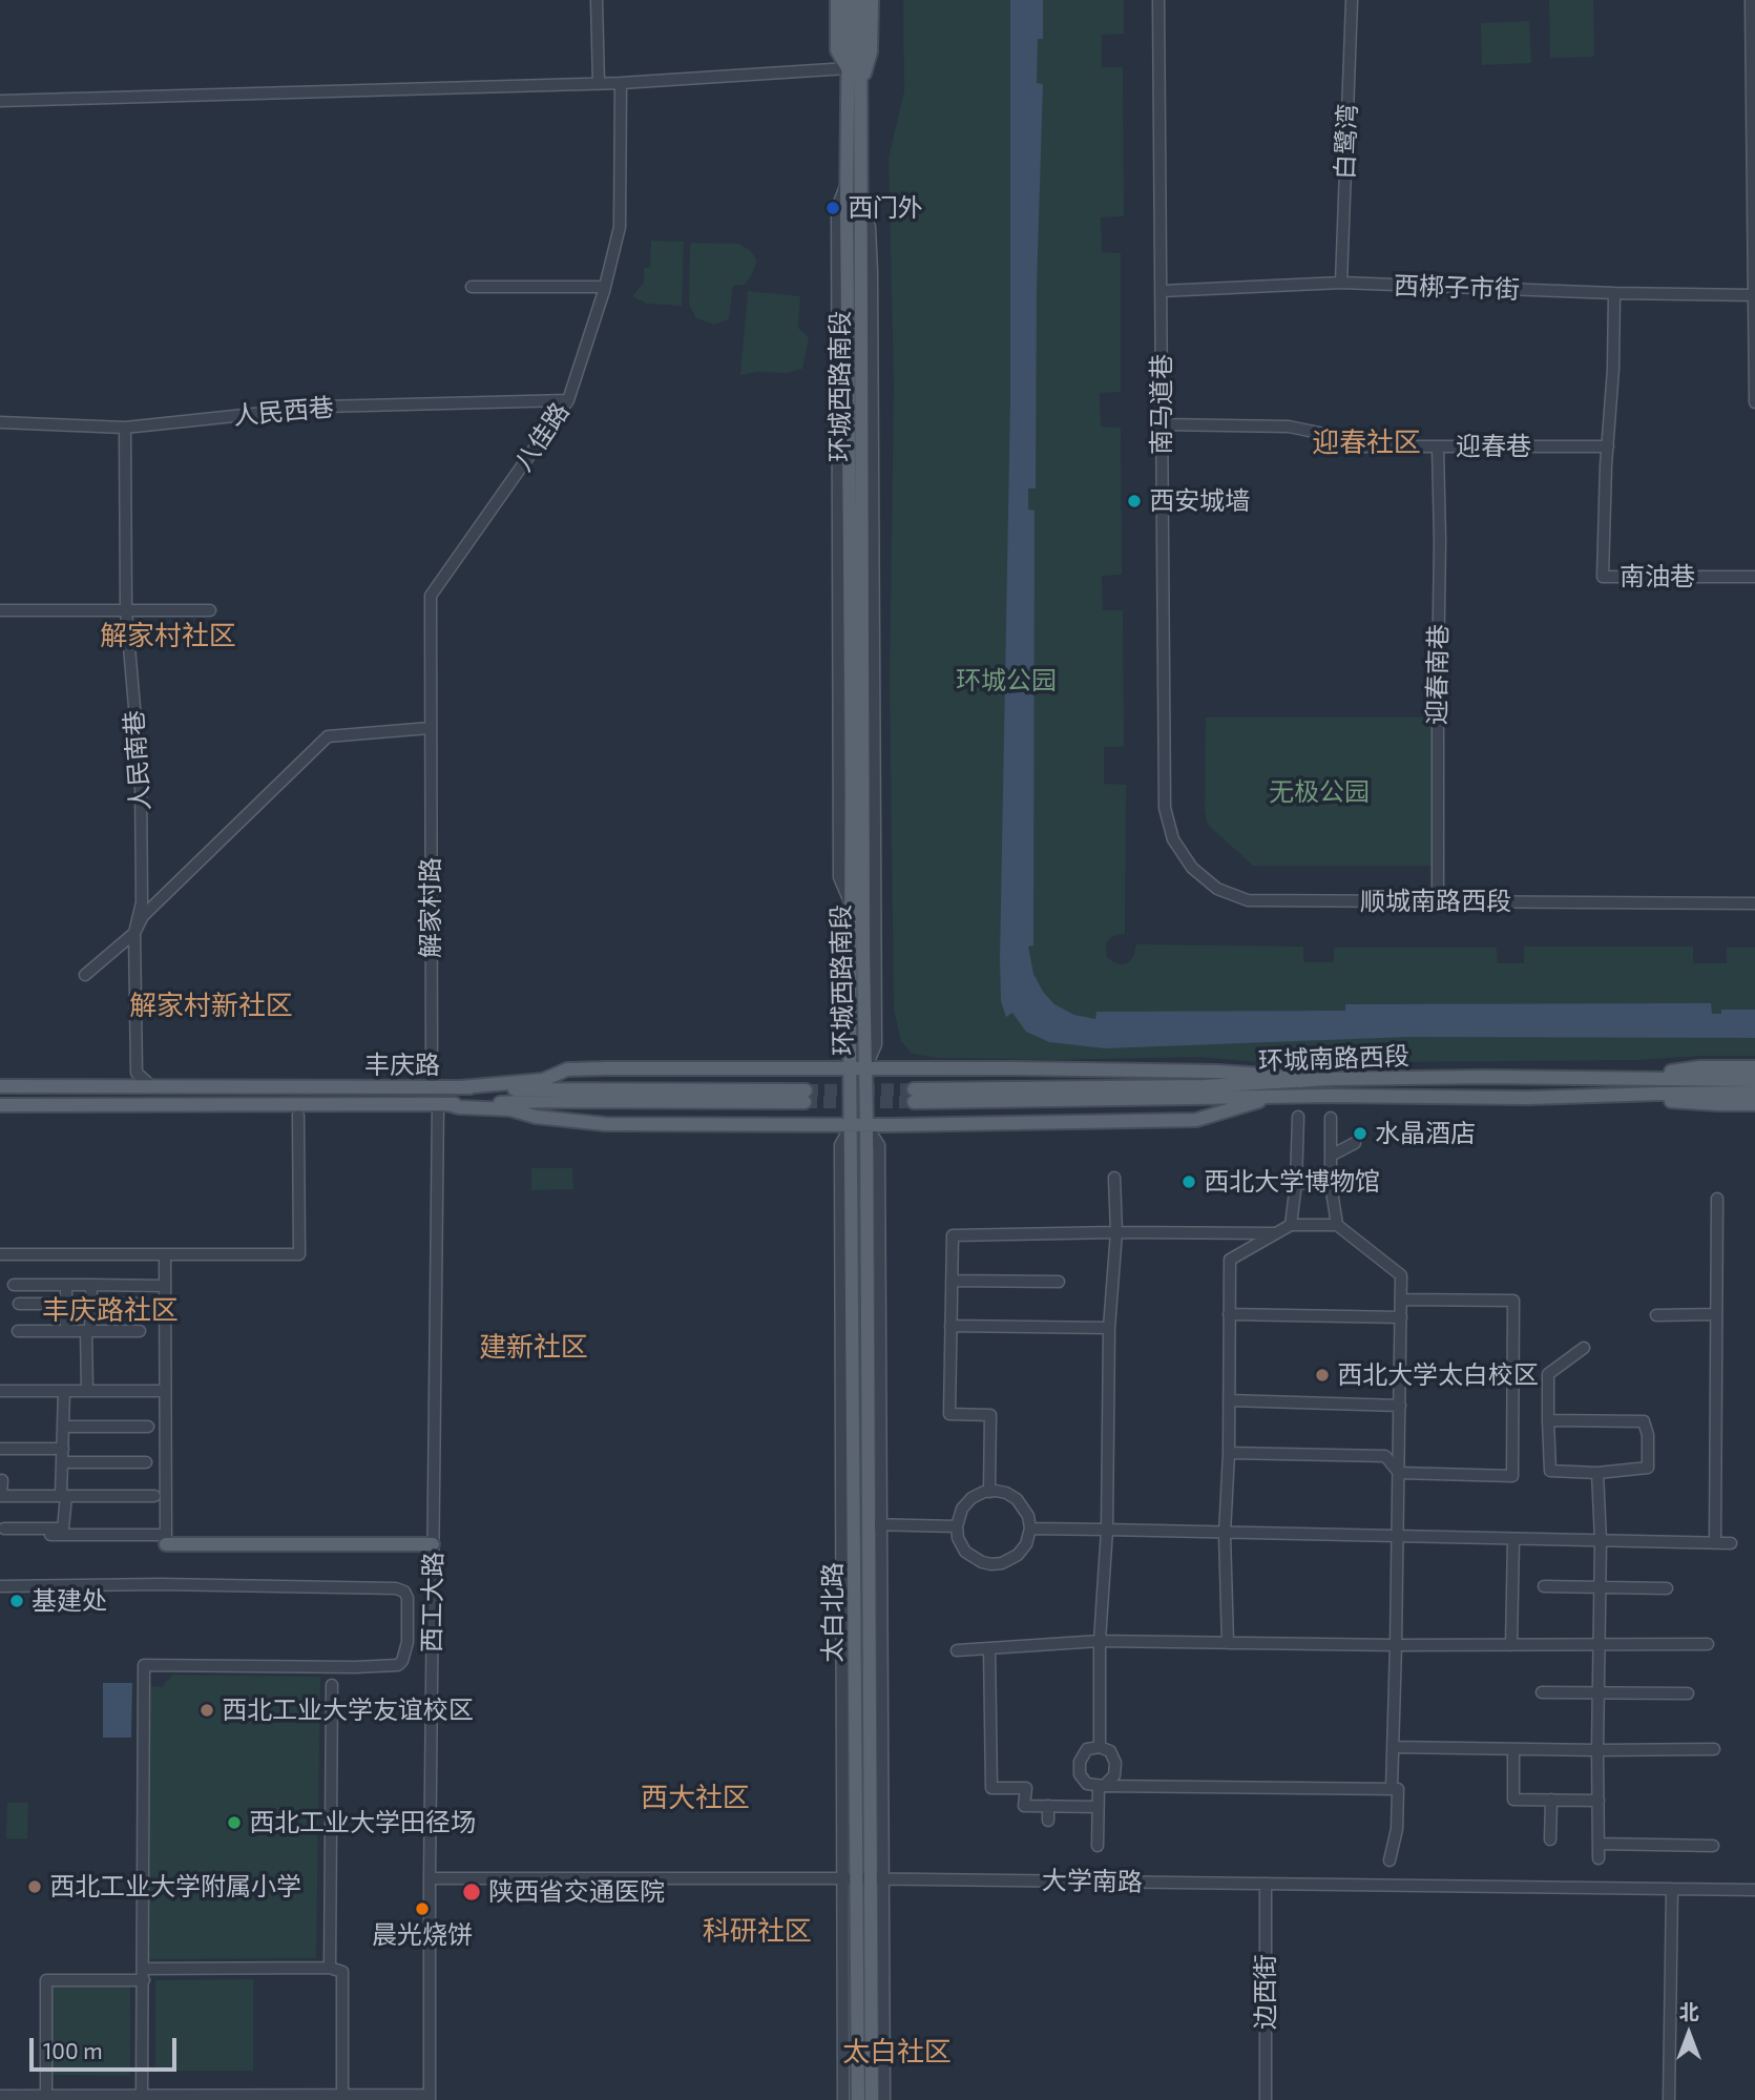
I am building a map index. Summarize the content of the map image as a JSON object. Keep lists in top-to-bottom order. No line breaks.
{"streets":{"main road":["环城西路南段","环城南路西段","丰庆路","太白北路"],"street":["白鹭湾","西梆子市街","南马道巷","人民西巷","八佳路","迎春巷","南油巷","迎春南巷","人民南巷","顺城南路西段","解家村路","西工大路","大学南路","边西街"]},"crossings":[["白鹭湾","西梆子市街"],["西梆子市街","南马道巷"],["环城西路南段","太白北路"],["南马道巷","迎春巷"],["南马道巷","顺城南路西段"],["人民西巷","八佳路"],["人民西巷","人民南巷"],["八佳路","解家村路"],["迎春巷","南油巷"],["迎春巷","迎春南巷"],["迎春南巷","顺城南路西段"],["人民南巷","丰庆路"],["解家村路","丰庆路"],["丰庆路","西工大路"],["西工大路","大学南路"],["太白北路","大学南路"],["大学南路","边西街"]],"districts":["迎春社区","解家村社区","解家村新社区","丰庆路社区","建新社区","西大社区","科研社区","太白社区"],"parks":["环城公园","无极公园"],"places":["西门外","西安城墙","水晶酒店","西北大学博物馆","西北大学太白校区","基建处","西北工业大学友谊校区","西北工业大学田径场","西北工业大学附属小学","陕西省交通医院","晨光烧饼"],"scale_bar":"100 m","north":"top"}
